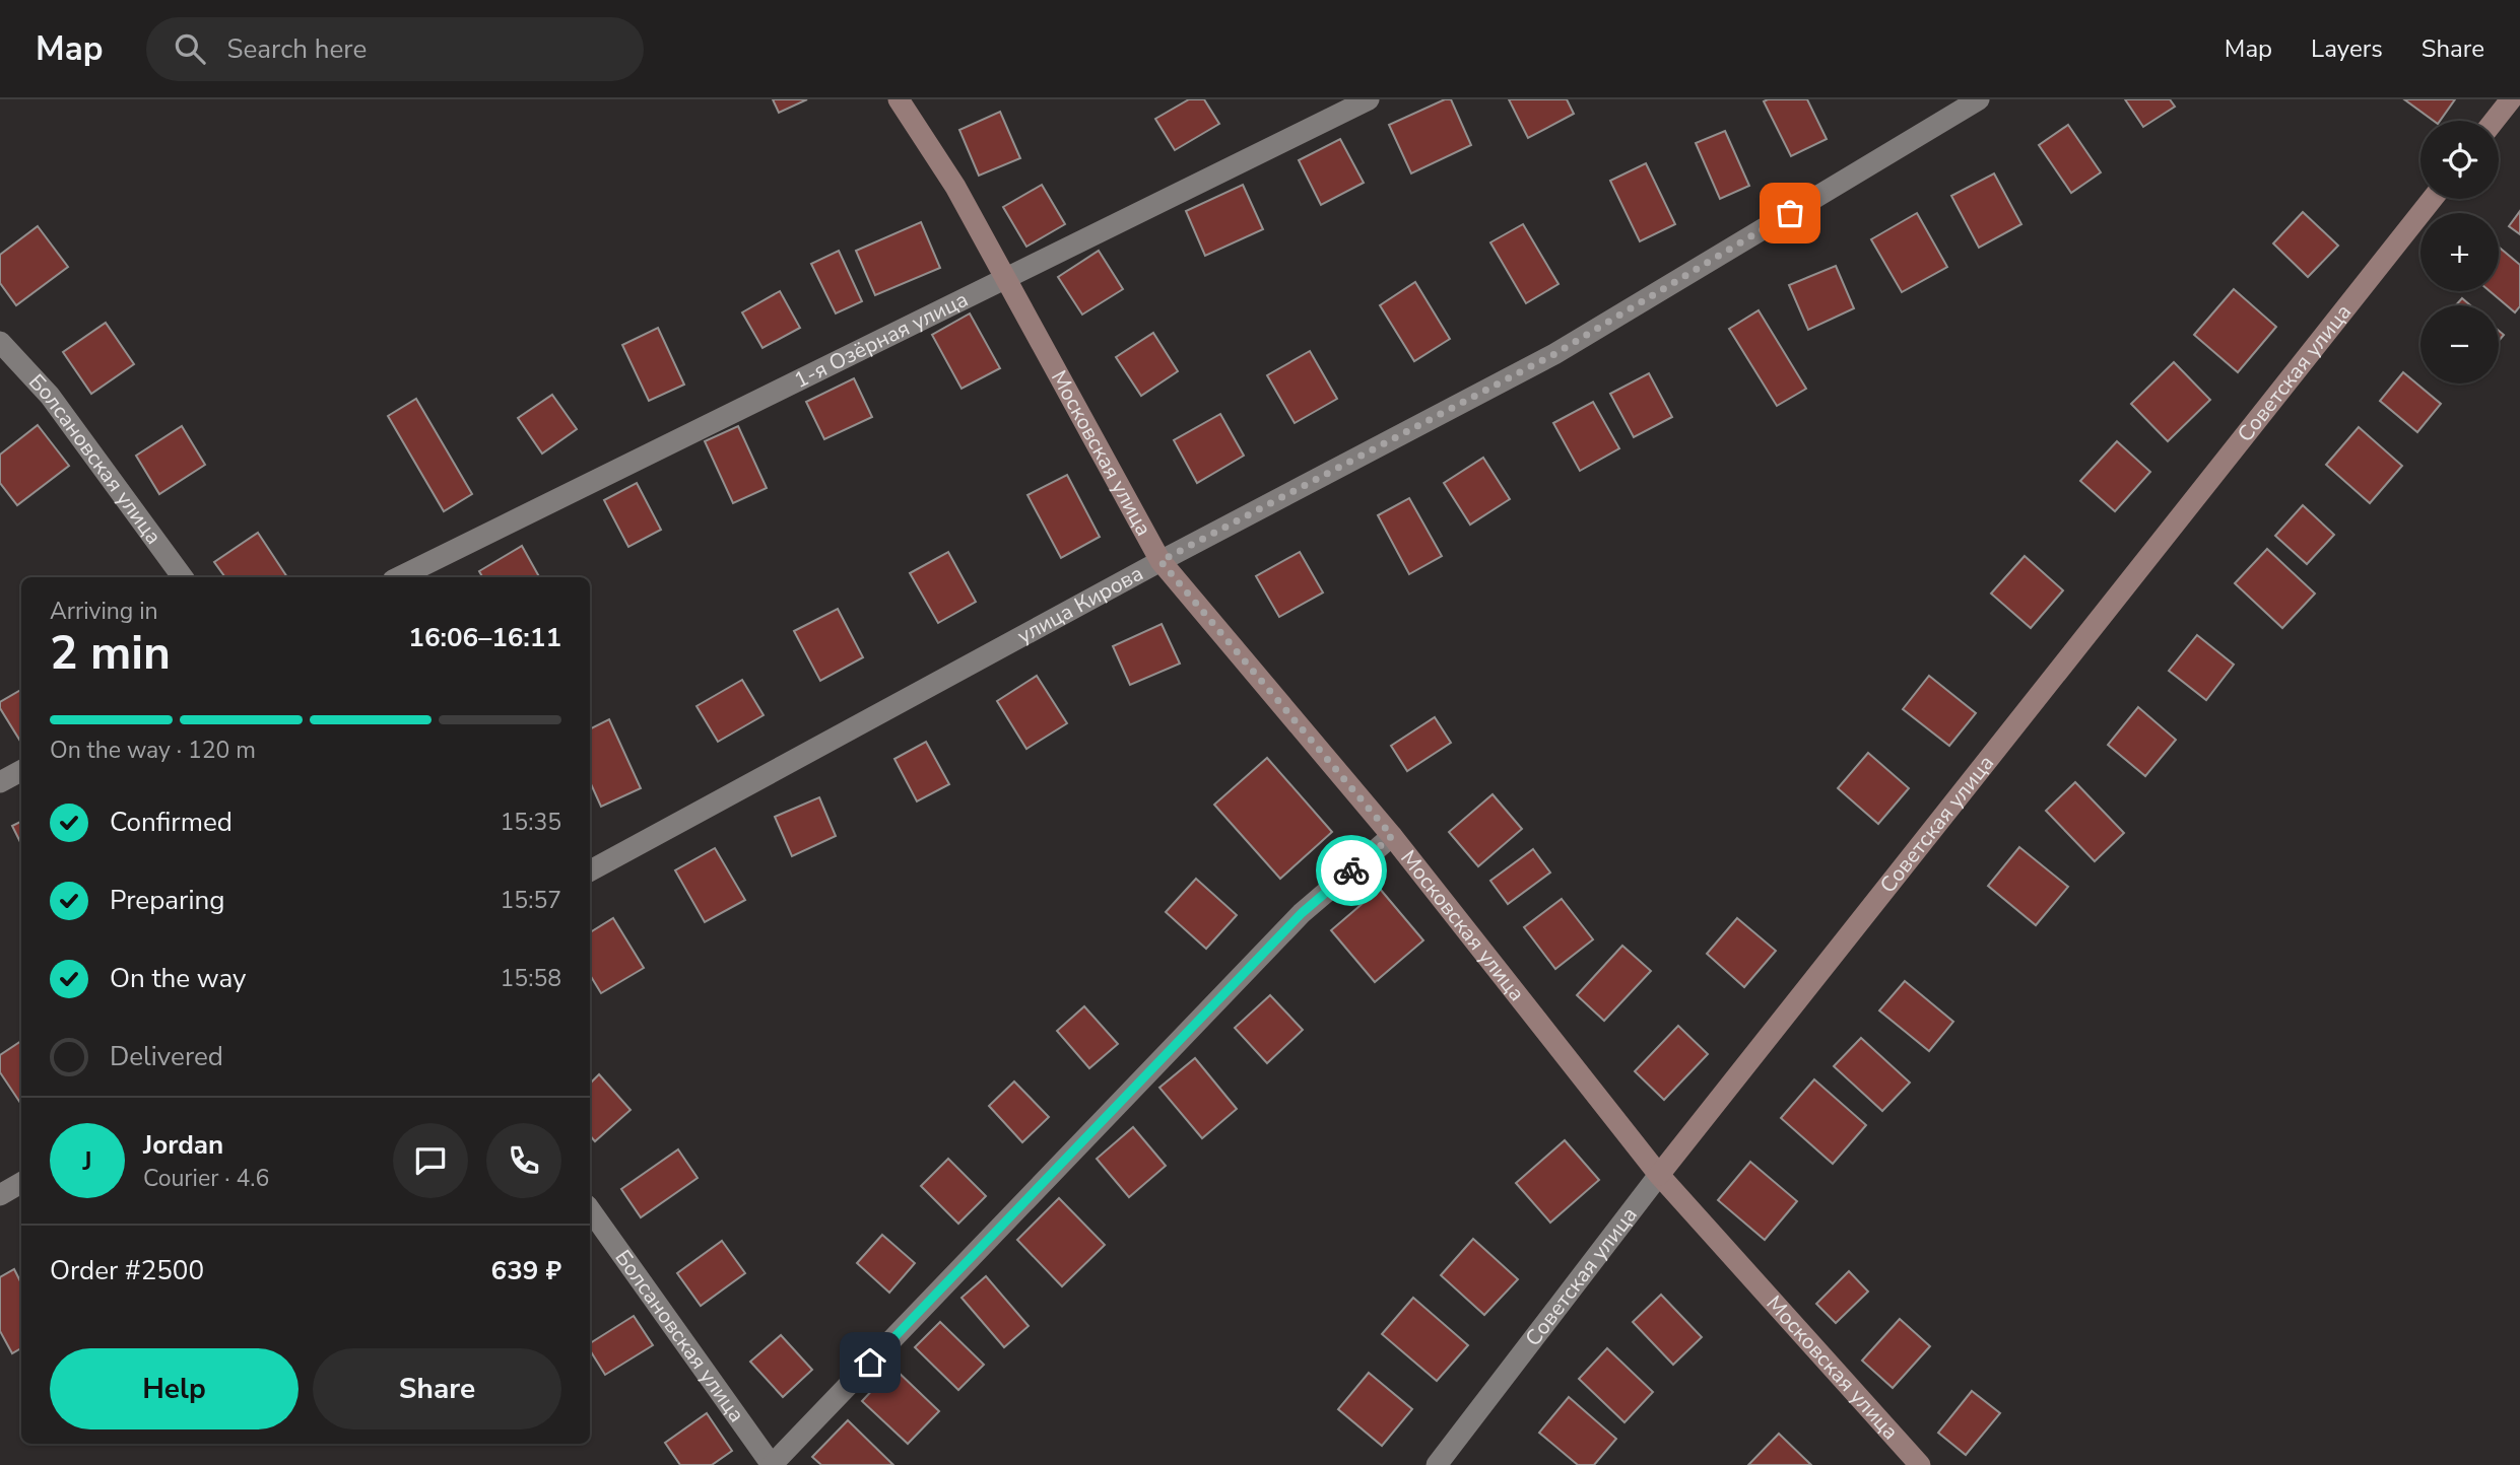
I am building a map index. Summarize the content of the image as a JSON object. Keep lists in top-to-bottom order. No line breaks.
{"streets":{"street":["1-я Озёрная улица","Советская улица","Московская улица","Болсановская улица","улица Кирова"]},"crossings":[["1-я Озёрная улица","Московская улица"],["Советская улица","Московская улица"],["Московская улица","улица Кирова"]],"page":{"header":"Map","search":"Search here","nav":["Map","Layers","Share"],"map_buttons":["+","−"],"heading":["2 min","Arriving in","16:06–16:11"],"panel":["Jordan","Courier · 4.6","Order #2500","639 ₽"],"bar":"On the way · 120 m","list":[["Confirmed","15:35"],["Preparing","15:57"],["On the way","15:58"],"Delivered"],"round":"J","buttons":["Help","Share"]}}
